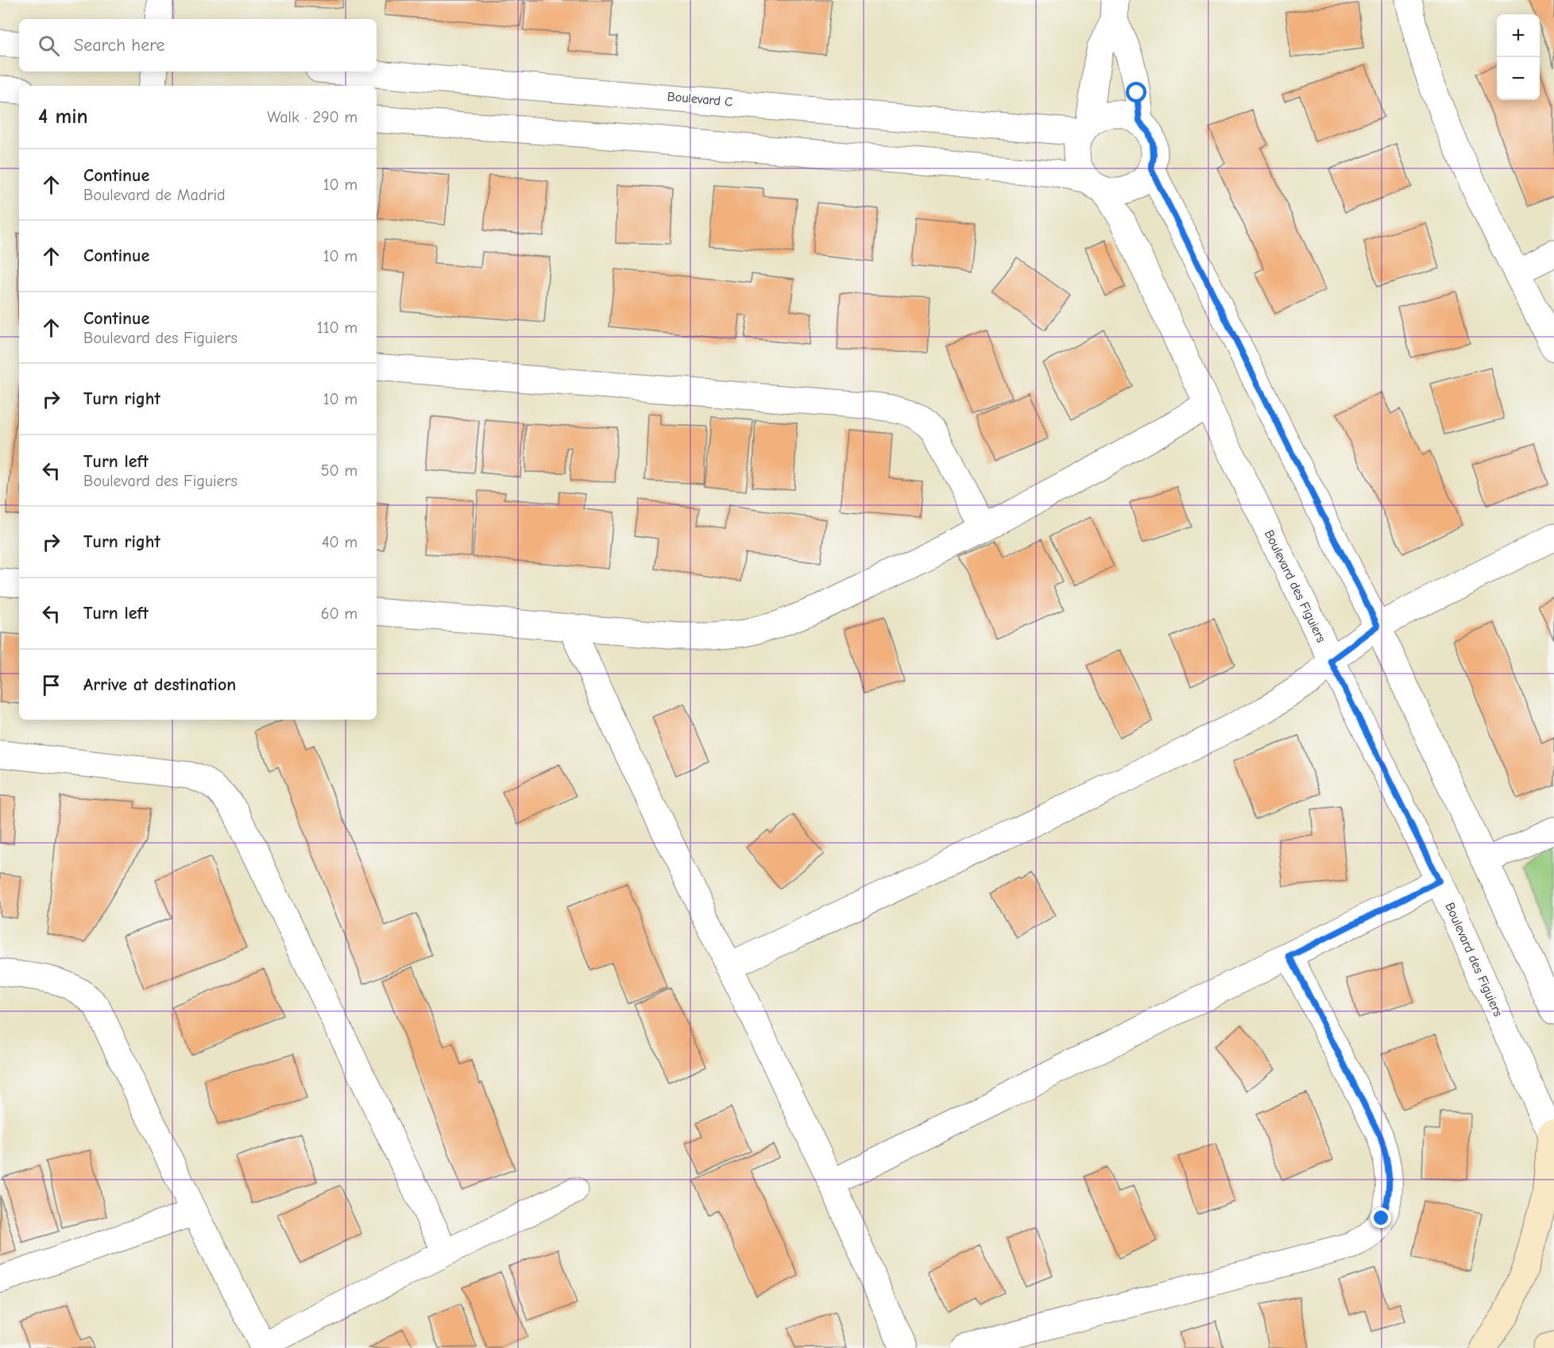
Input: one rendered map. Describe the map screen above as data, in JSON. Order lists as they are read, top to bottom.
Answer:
{
  "streets": {
    "street": ["Boulevard C", "Boulevard des Figuiers"]
  },
  "crossings": [
    ["Boulevard C", "Boulevard des Figuiers"]
  ],
  "page": {
    "map_buttons": ["+", "−"],
    "search": "Search here",
    "heading": ["4 min", "Walk · 290 m"],
    "list": [
      ["Continue", "Boulevard de Madrid", "10 m"],
      ["Continue", "10 m"],
      ["Continue", "Boulevard des Figuiers", "110 m"],
      ["Turn right", "10 m"],
      ["Turn left", "Boulevard des Figuiers", "50 m"],
      ["Turn right", "40 m"],
      ["Turn left", "60 m"],
      "Arrive at destination"
    ]
  }
}
